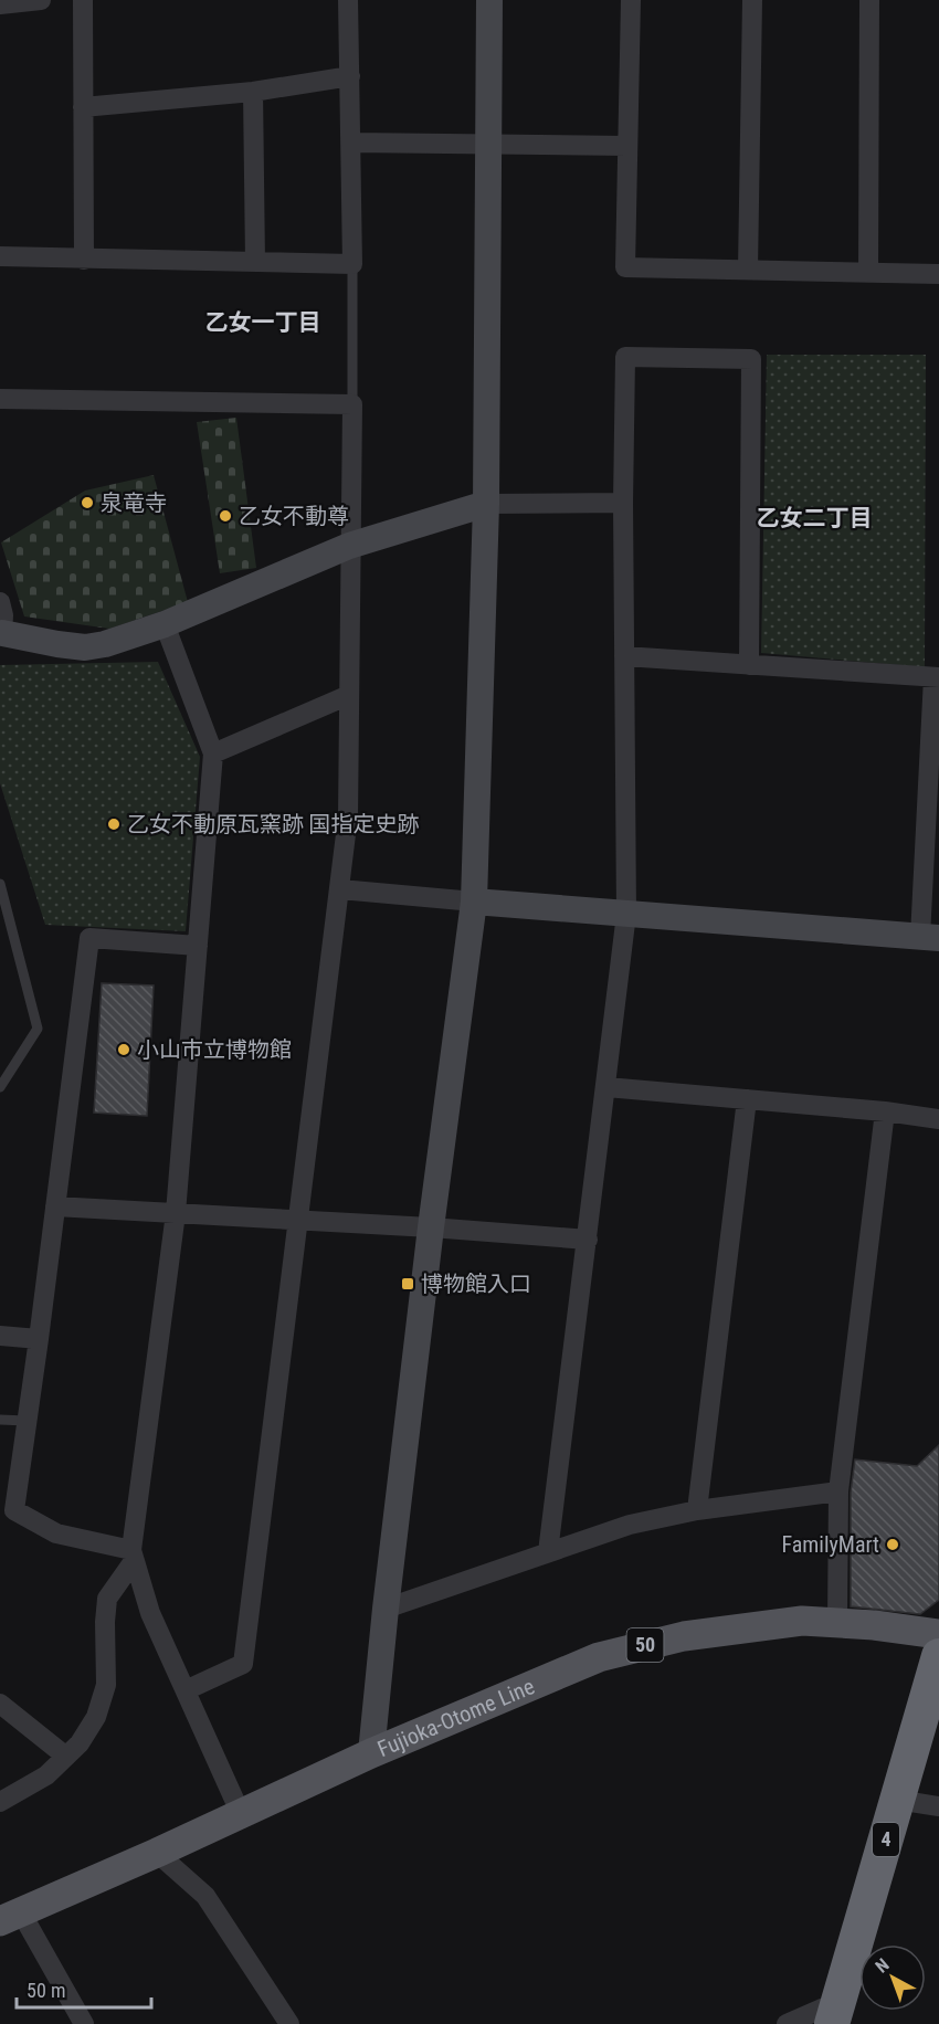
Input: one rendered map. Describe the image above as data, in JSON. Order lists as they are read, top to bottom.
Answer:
{
  "streets": {
    "highway": ["4"],
    "main road": ["50", "Fujioka-Otome Line"]
  },
  "districts": ["乙女一丁目", "乙女二丁目"],
  "places": {
    "other": [
      "泉竜寺",
      "乙女不動尊",
      "乙女不動原瓦窯跡 国指定史跡",
      "小山市立博物館",
      "FamilyMart"
    ],
    "transit": ["博物館入口"]
  },
  "scale_bar": "50 m",
  "north": "top left"
}
